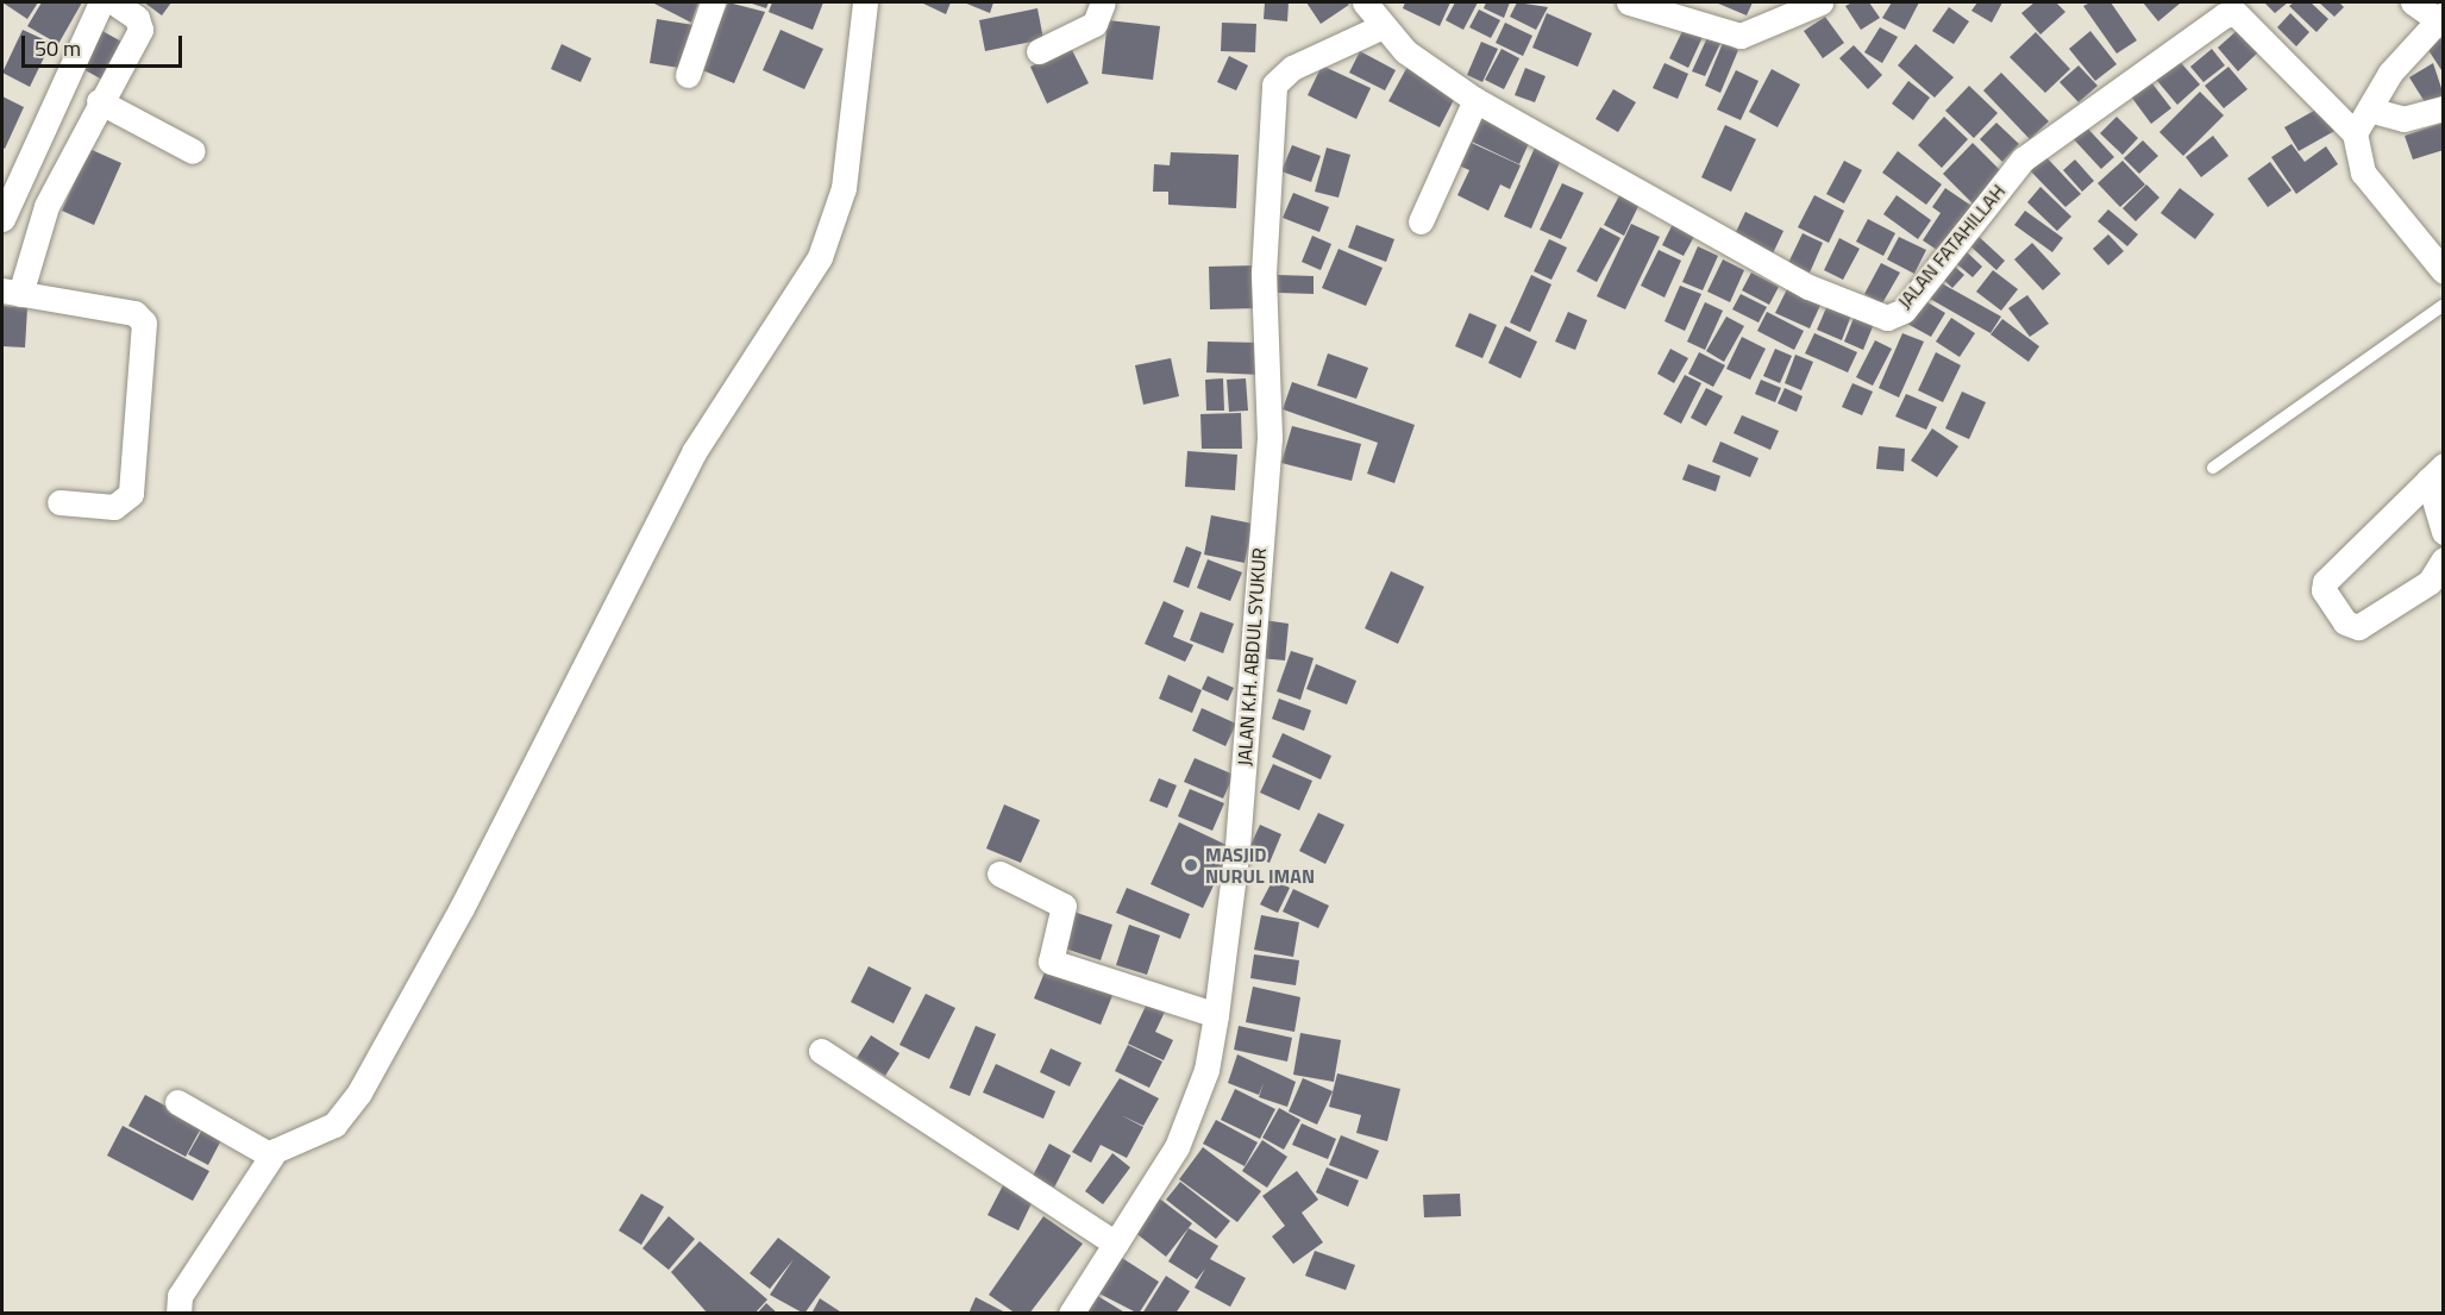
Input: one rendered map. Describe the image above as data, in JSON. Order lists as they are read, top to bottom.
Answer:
{
  "streets": {
    "street": ["JALAN FATAHILLAH", "JALAN K.H. ABDUL SYUKUR"]
  },
  "crossings": [
    ["JALAN FATAHILLAH", "JALAN K.H. ABDUL SYUKUR"]
  ],
  "places": ["MASJID NURUL IMAN"],
  "scale_bar": "50 m"
}
